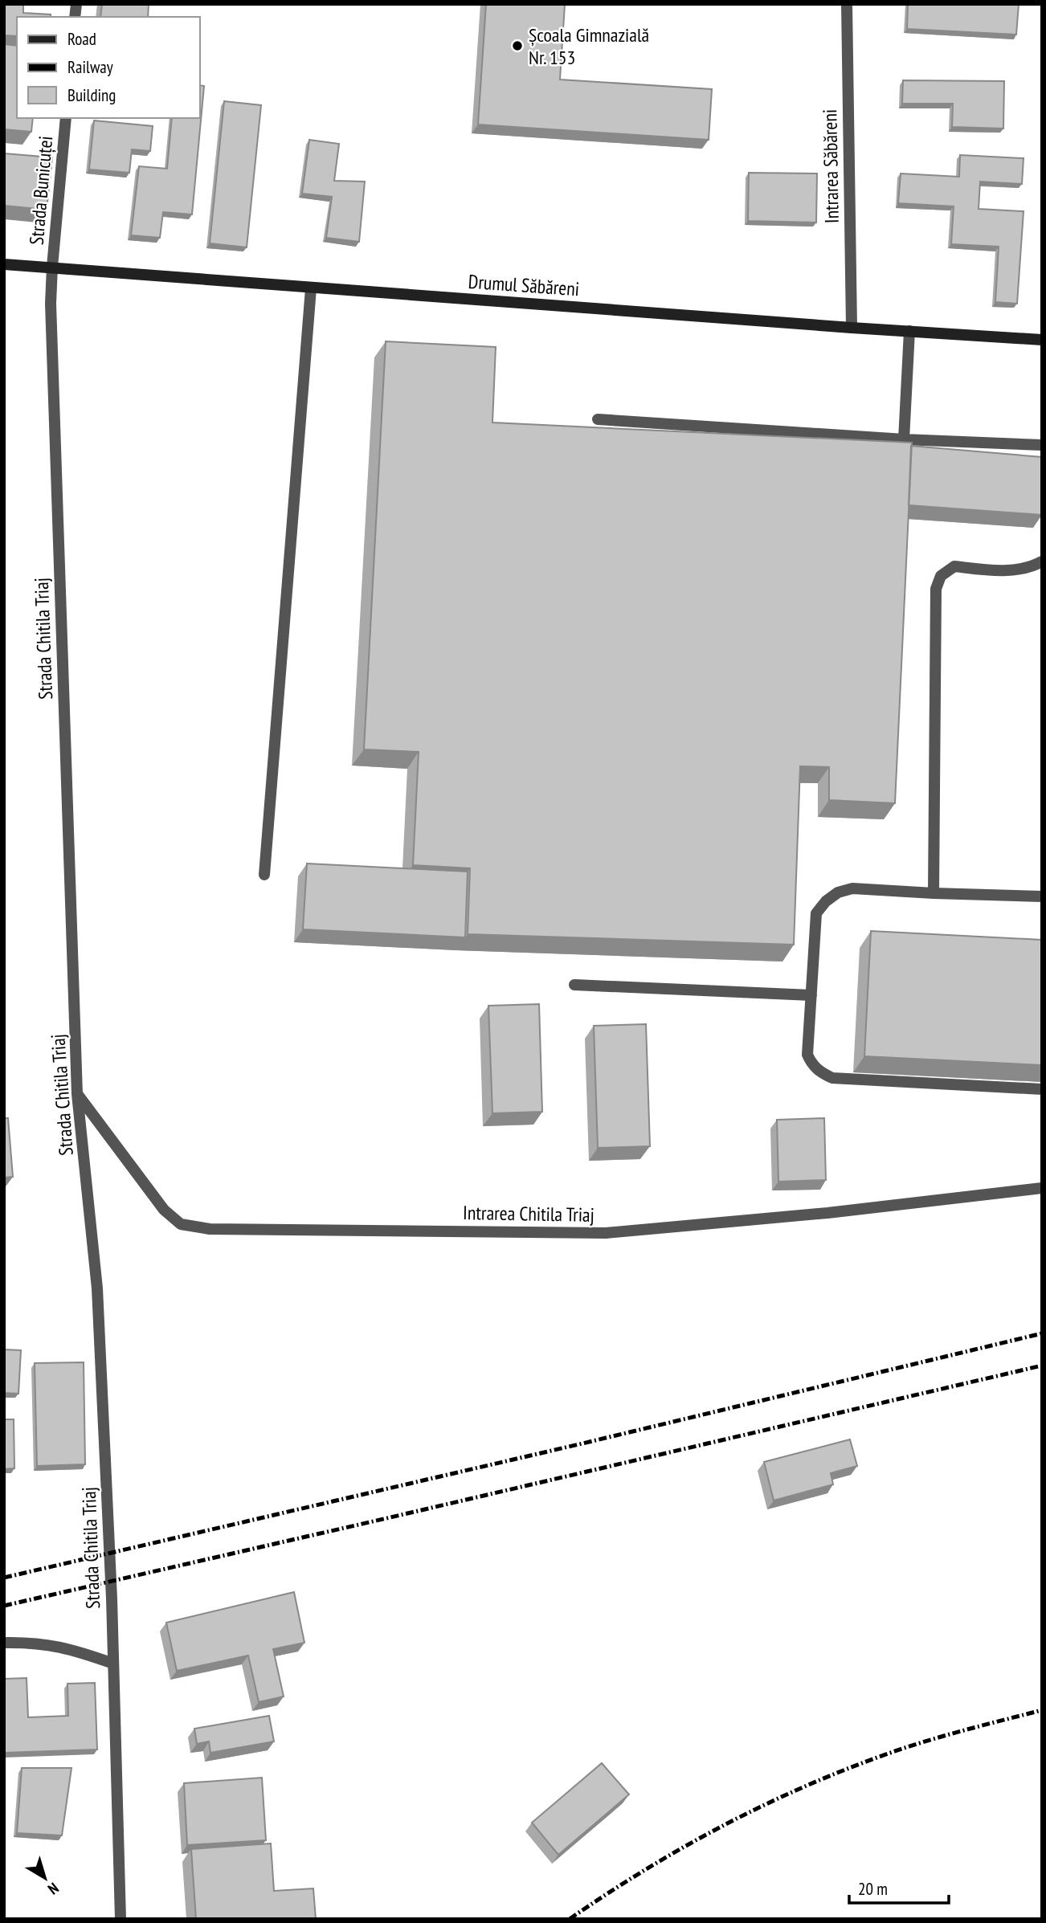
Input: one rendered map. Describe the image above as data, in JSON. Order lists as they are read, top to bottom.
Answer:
{
  "streets": {
    "main road": ["Drumul Săbăreni"],
    "street": [
      "Intrarea Săbăreni",
      "Strada Bunicuței",
      "Strada Chitila Triaj",
      "Intrarea Chitila Triaj"
    ]
  },
  "crossings": [
    ["Intrarea Săbăreni", "Drumul Săbăreni"],
    ["Strada Bunicuței", "Drumul Săbăreni"],
    ["Strada Bunicuței", "Strada Chitila Triaj"],
    ["Drumul Săbăreni", "Strada Chitila Triaj"],
    ["Strada Chitila Triaj", "Intrarea Chitila Triaj"]
  ],
  "places": ["Școala Gimnazială Nr. 153"],
  "legend": ["Road", "Railway", "Building"],
  "scale_bar": "20 m",
  "north": "bottom right"
}
